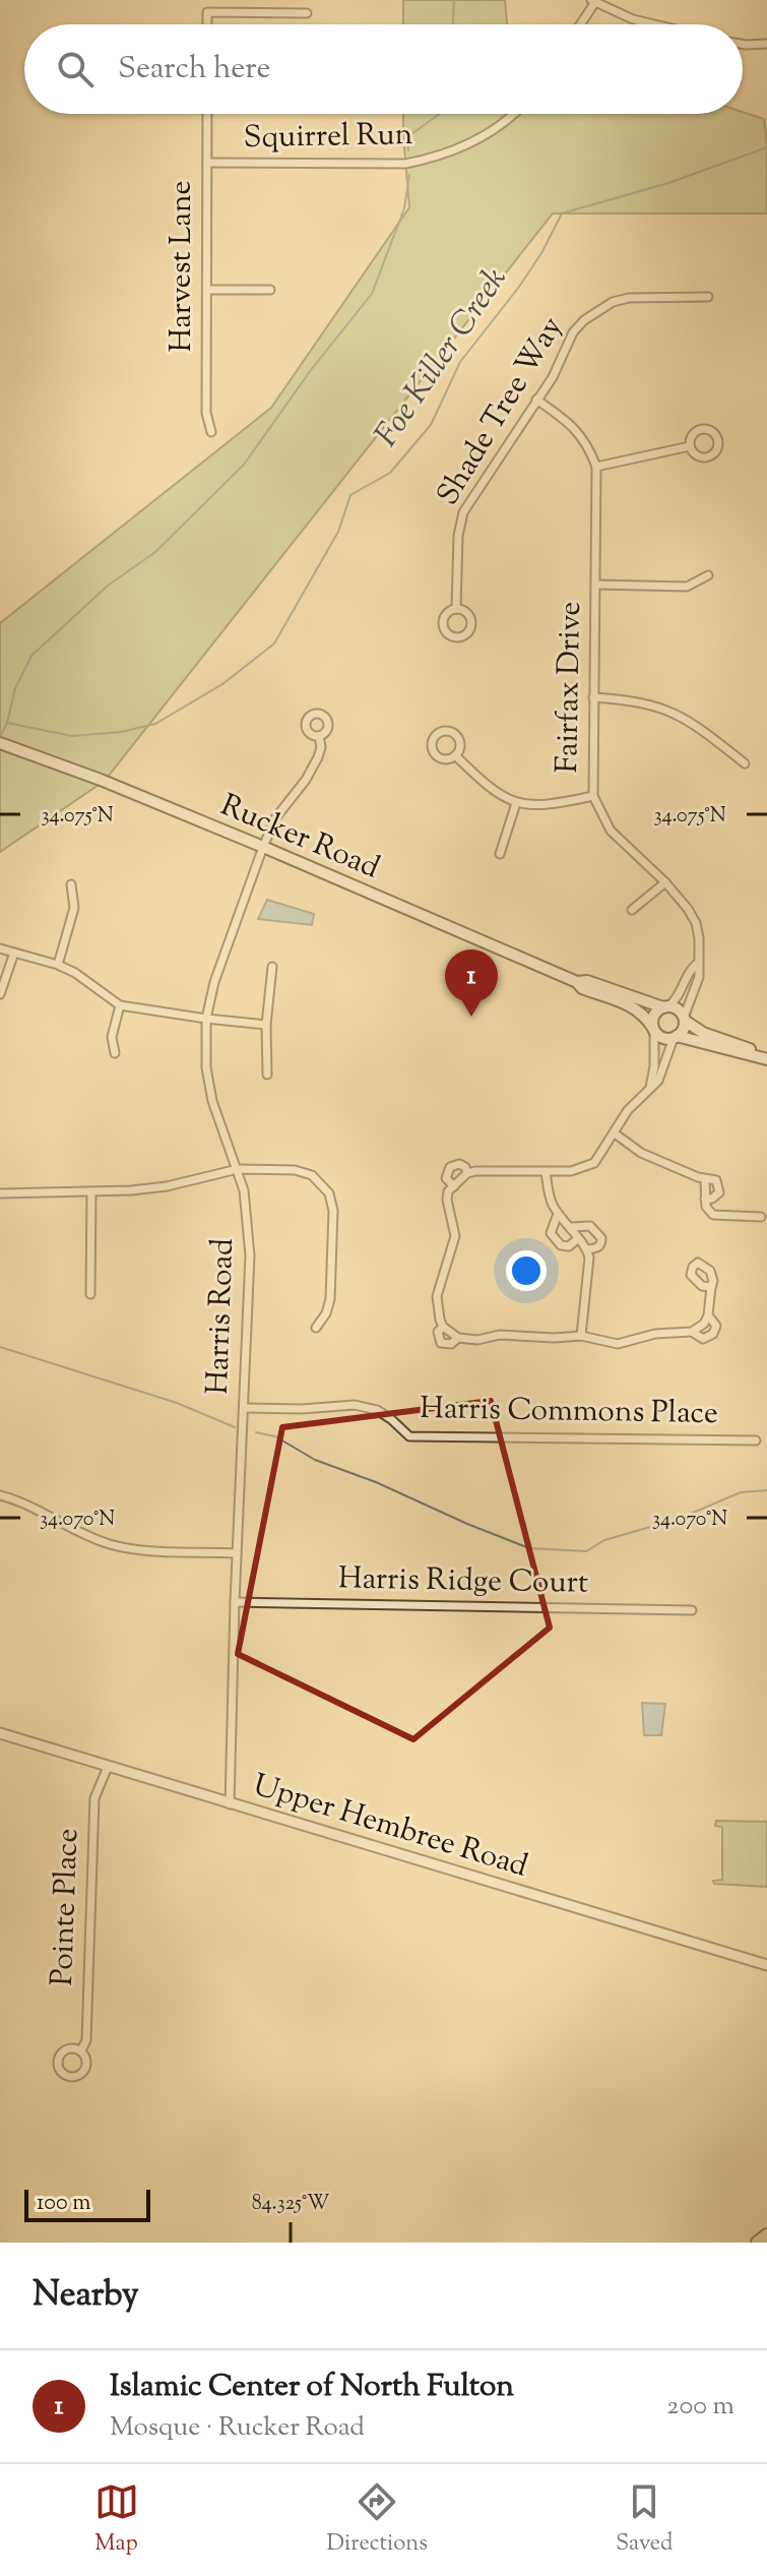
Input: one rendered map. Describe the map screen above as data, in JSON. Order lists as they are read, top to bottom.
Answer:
{
  "streets": {
    "main road": ["Rucker Road"],
    "street": [
      "Squirrel Run",
      "Harvest Lane",
      "Shade Tree Way",
      "Fairfax Drive",
      "Harris Road",
      "Harris Commons Place",
      "Harris Ridge Court",
      "Upper Hembree Road",
      "Pointe Place"
    ]
  },
  "crossings": [
    ["Squirrel Run", "Harvest Lane"],
    ["Shade Tree Way", "Fairfax Drive"],
    ["Fairfax Drive", "Rucker Road"],
    ["Rucker Road", "Harris Road"],
    ["Harris Road", "Harris Commons Place"],
    ["Harris Road", "Harris Ridge Court"],
    ["Harris Road", "Upper Hembree Road"],
    ["Upper Hembree Road", "Pointe Place"]
  ],
  "water": ["Foe Killer Creek"],
  "scale_bar": "100 m",
  "page": {
    "search": "Search here",
    "pins": "1",
    "scale": "100 m",
    "heading": "Nearby",
    "list": [
      {
        "mark": "1",
        "name": "Islamic Center of North Fulton",
        "note": "Mosque · Rucker Road",
        "value": "200 m"
      }
    ],
    "nav": ["Map", "Directions", "Saved"]
  },
  "coordinates": ["34.075°N", "34.070°N", "84.325°W"]
}
